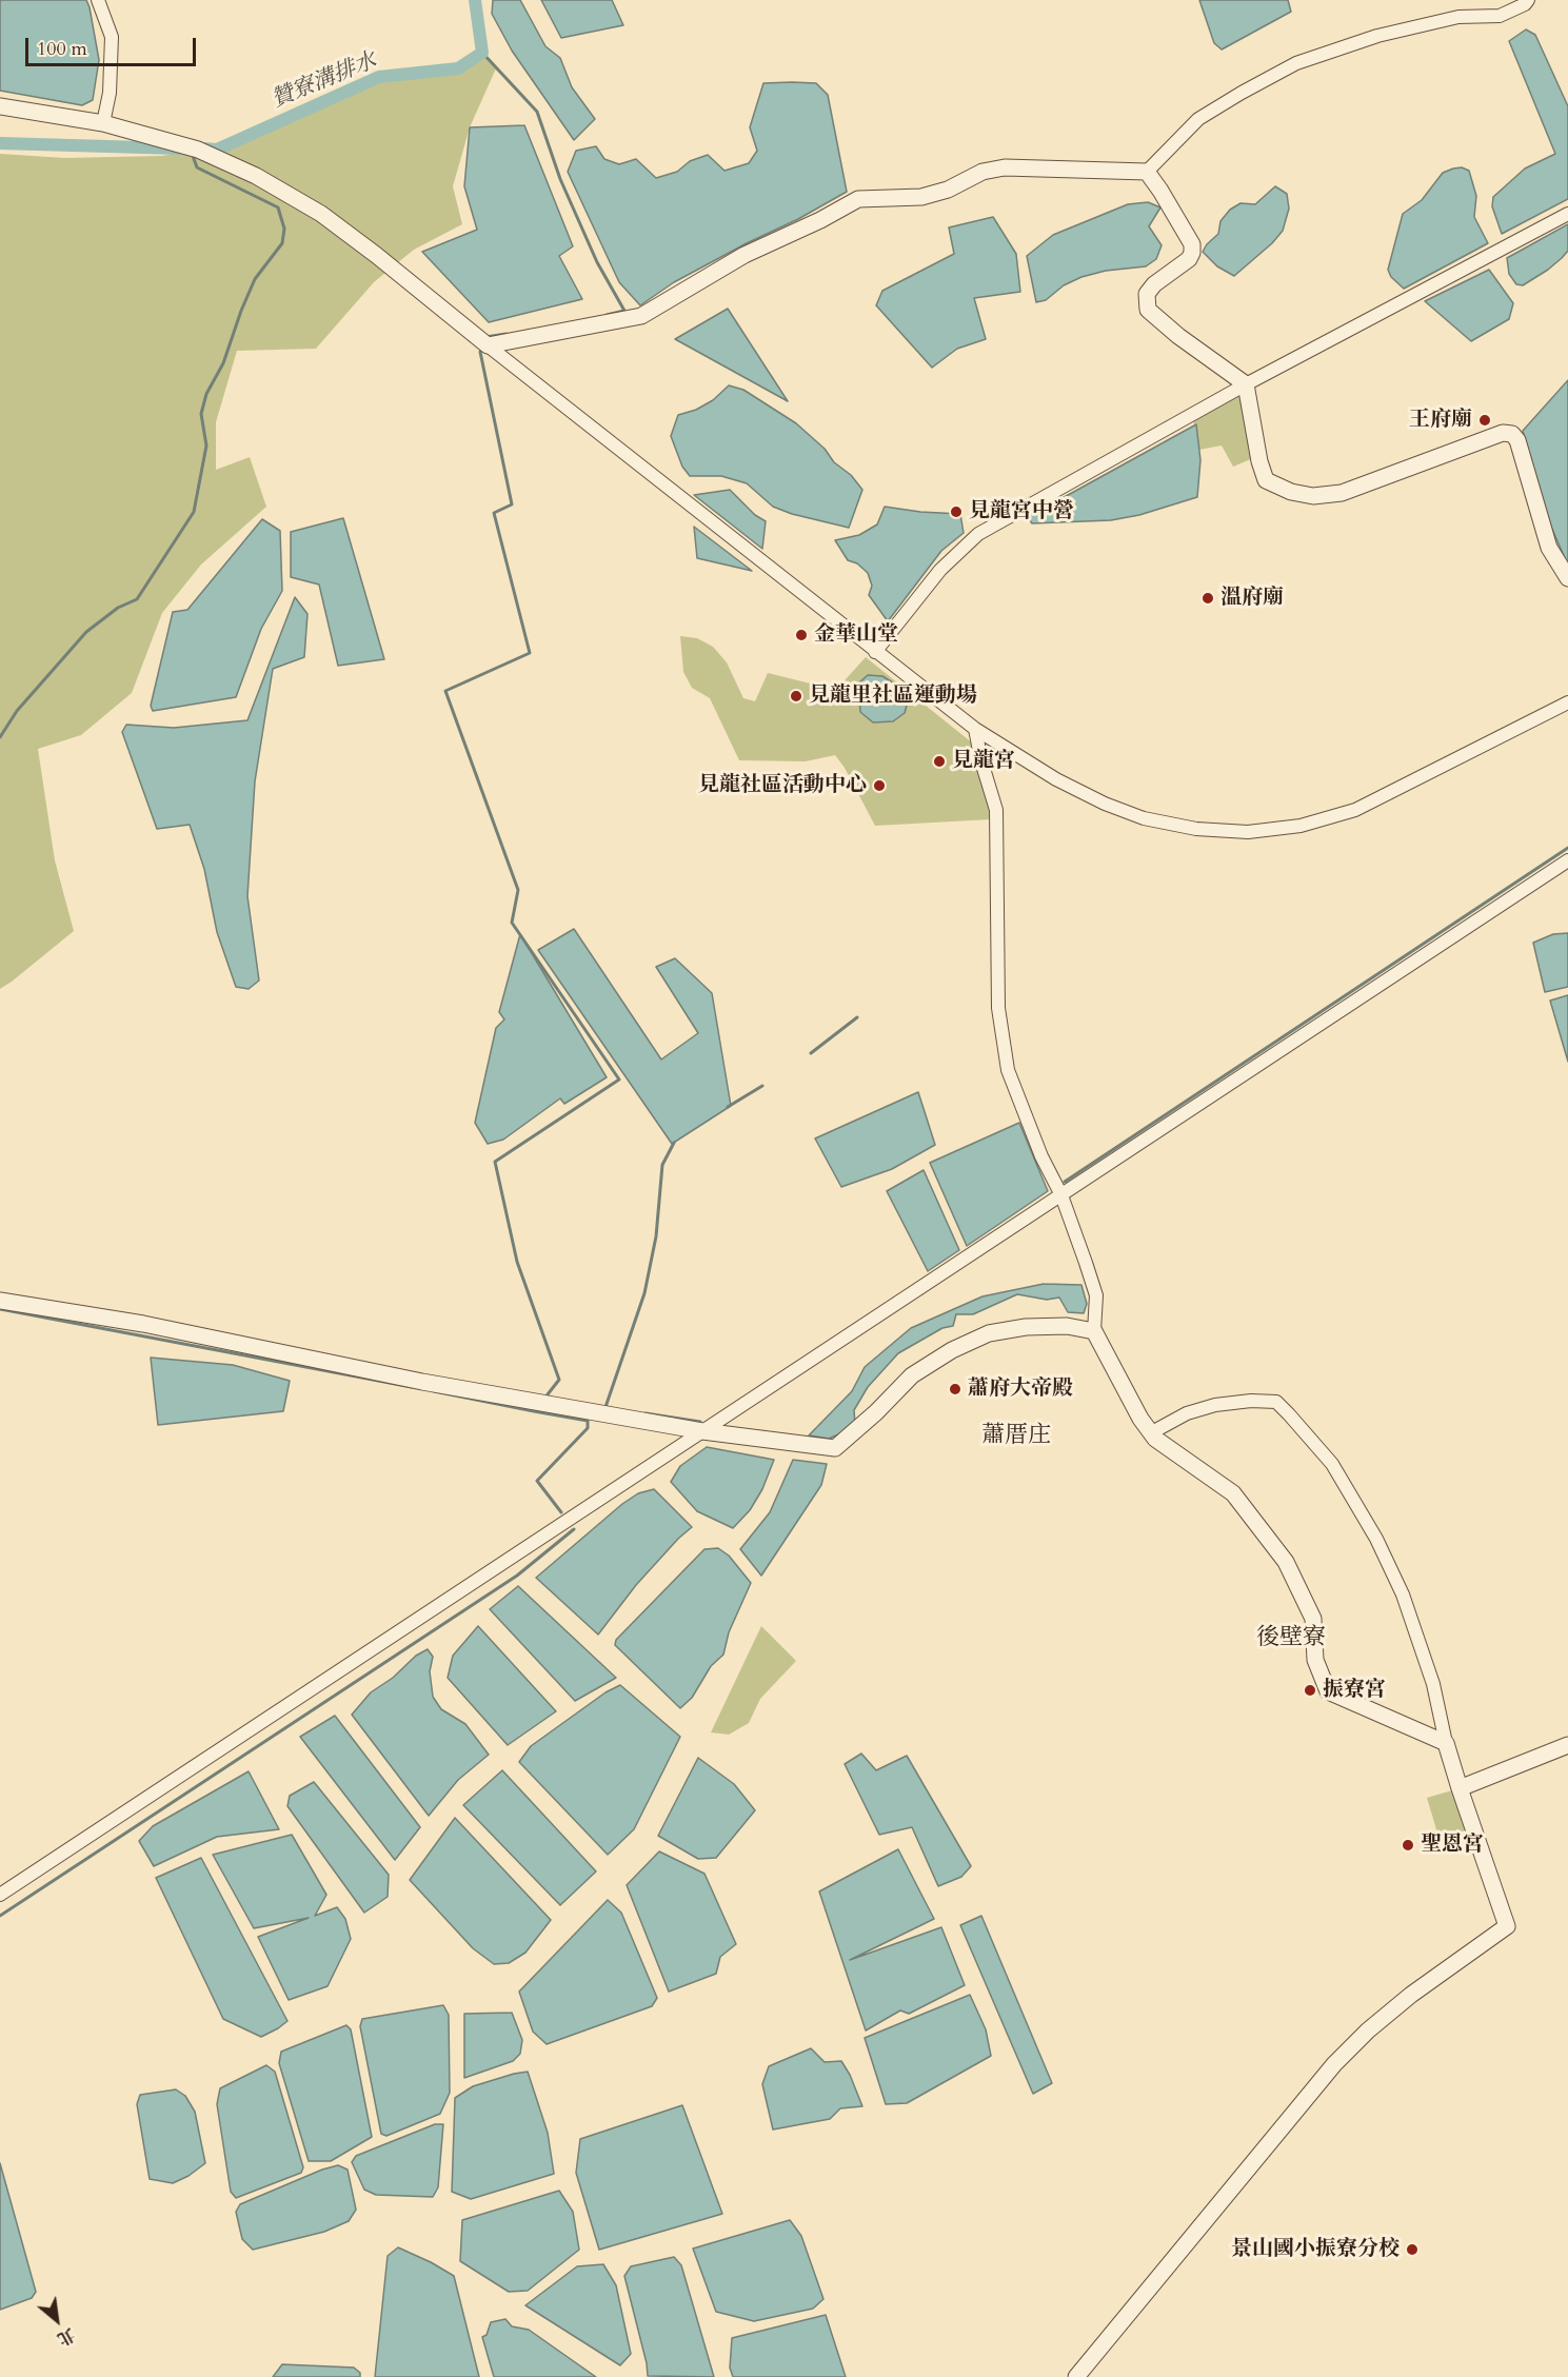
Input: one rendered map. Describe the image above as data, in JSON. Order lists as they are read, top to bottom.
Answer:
{
  "districts": ["蕭厝庄", "後壁寮"],
  "water": ["贊寮溝排水"],
  "places": [
    "王府廟",
    "見龍宮中營",
    "溫府廟",
    "金華山堂",
    "見龍里社區運動場",
    "見龍宮",
    "見龍社區活動中心",
    "蕭府大帝殿",
    "振寮宮",
    "聖恩宮",
    "景山國小振寮分校"
  ],
  "scale_bar": "100 m",
  "north": "bottom right"
}
